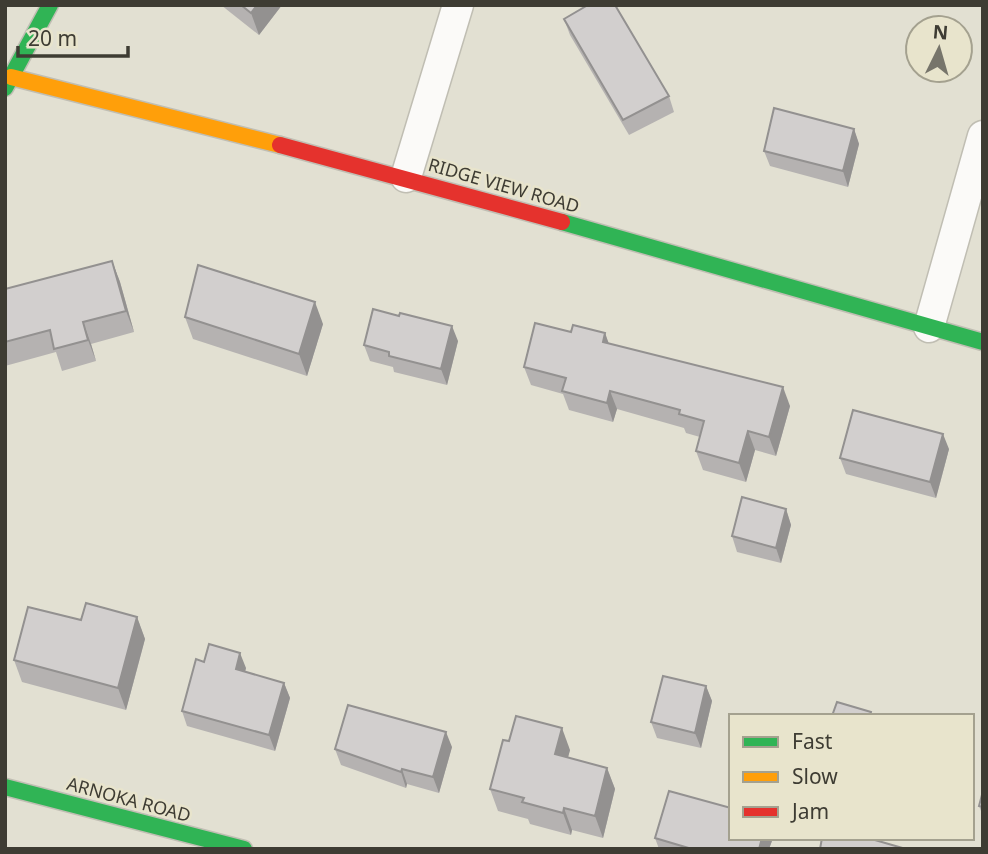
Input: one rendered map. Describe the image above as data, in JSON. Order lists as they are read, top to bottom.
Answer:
{
  "streets": {
    "street": ["RIDGE VIEW ROAD", "ARNOKA ROAD"]
  },
  "legend": ["Fast", "Slow", "Jam"],
  "scale_bar": "20 m",
  "north": "top"
}
